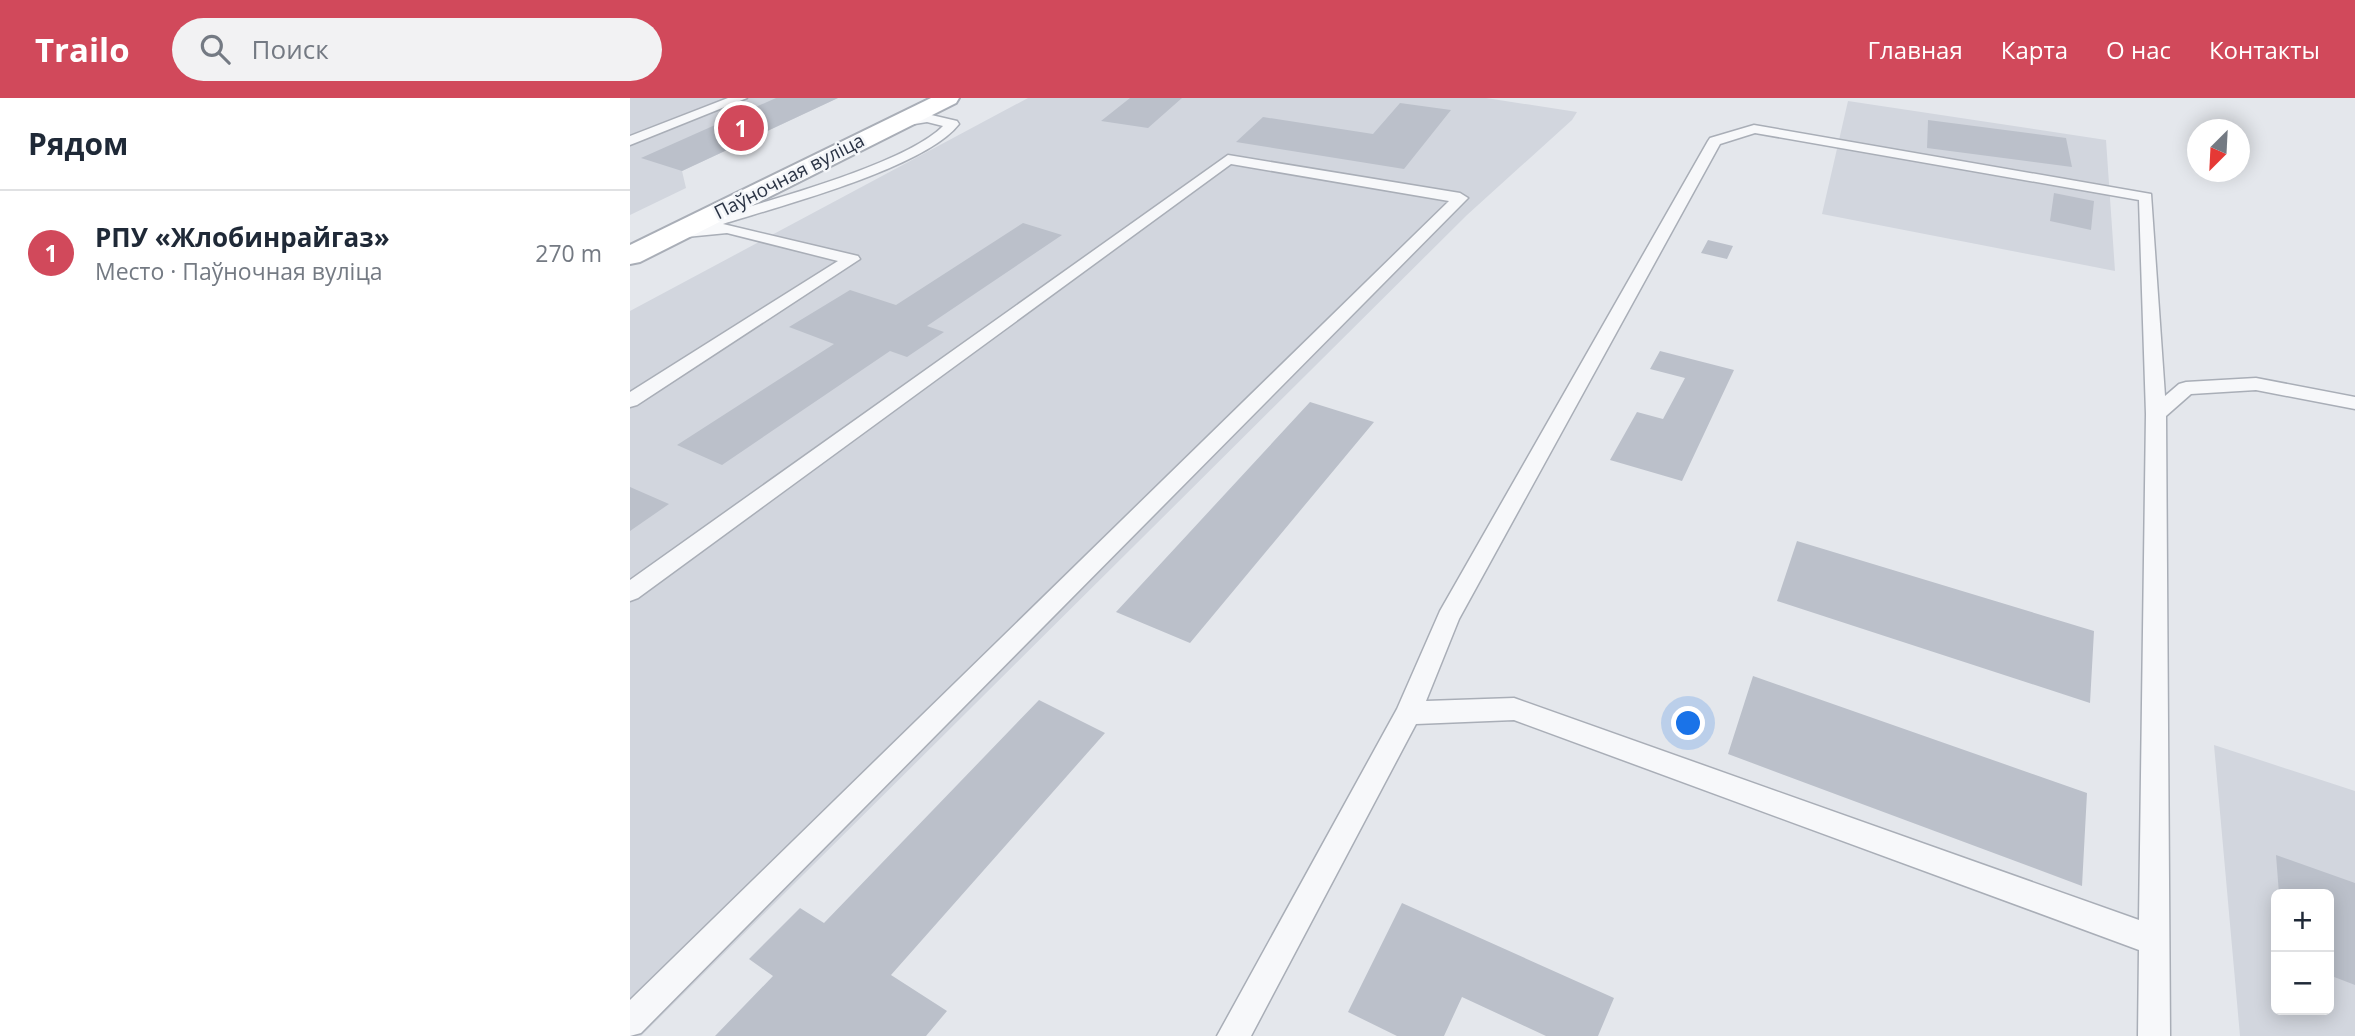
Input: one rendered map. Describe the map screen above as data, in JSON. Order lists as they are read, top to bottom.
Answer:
{
  "streets": {
    "street": ["Паўночная вуліца"]
  },
  "north": "bottom left",
  "page": {
    "header": "Trailo",
    "search": "Поиск",
    "nav": [
      "Главная",
      "Карта",
      "О нас",
      "Контакты"
    ],
    "heading": "Рядом",
    "pins": "1",
    "list": [
      {
        "mark": "1",
        "name": "РПУ «Жлобинрайгаз»",
        "note": "Место · Паўночная вуліца",
        "value": "270 m"
      }
    ],
    "map_buttons": ["+", "−"]
  }
}
